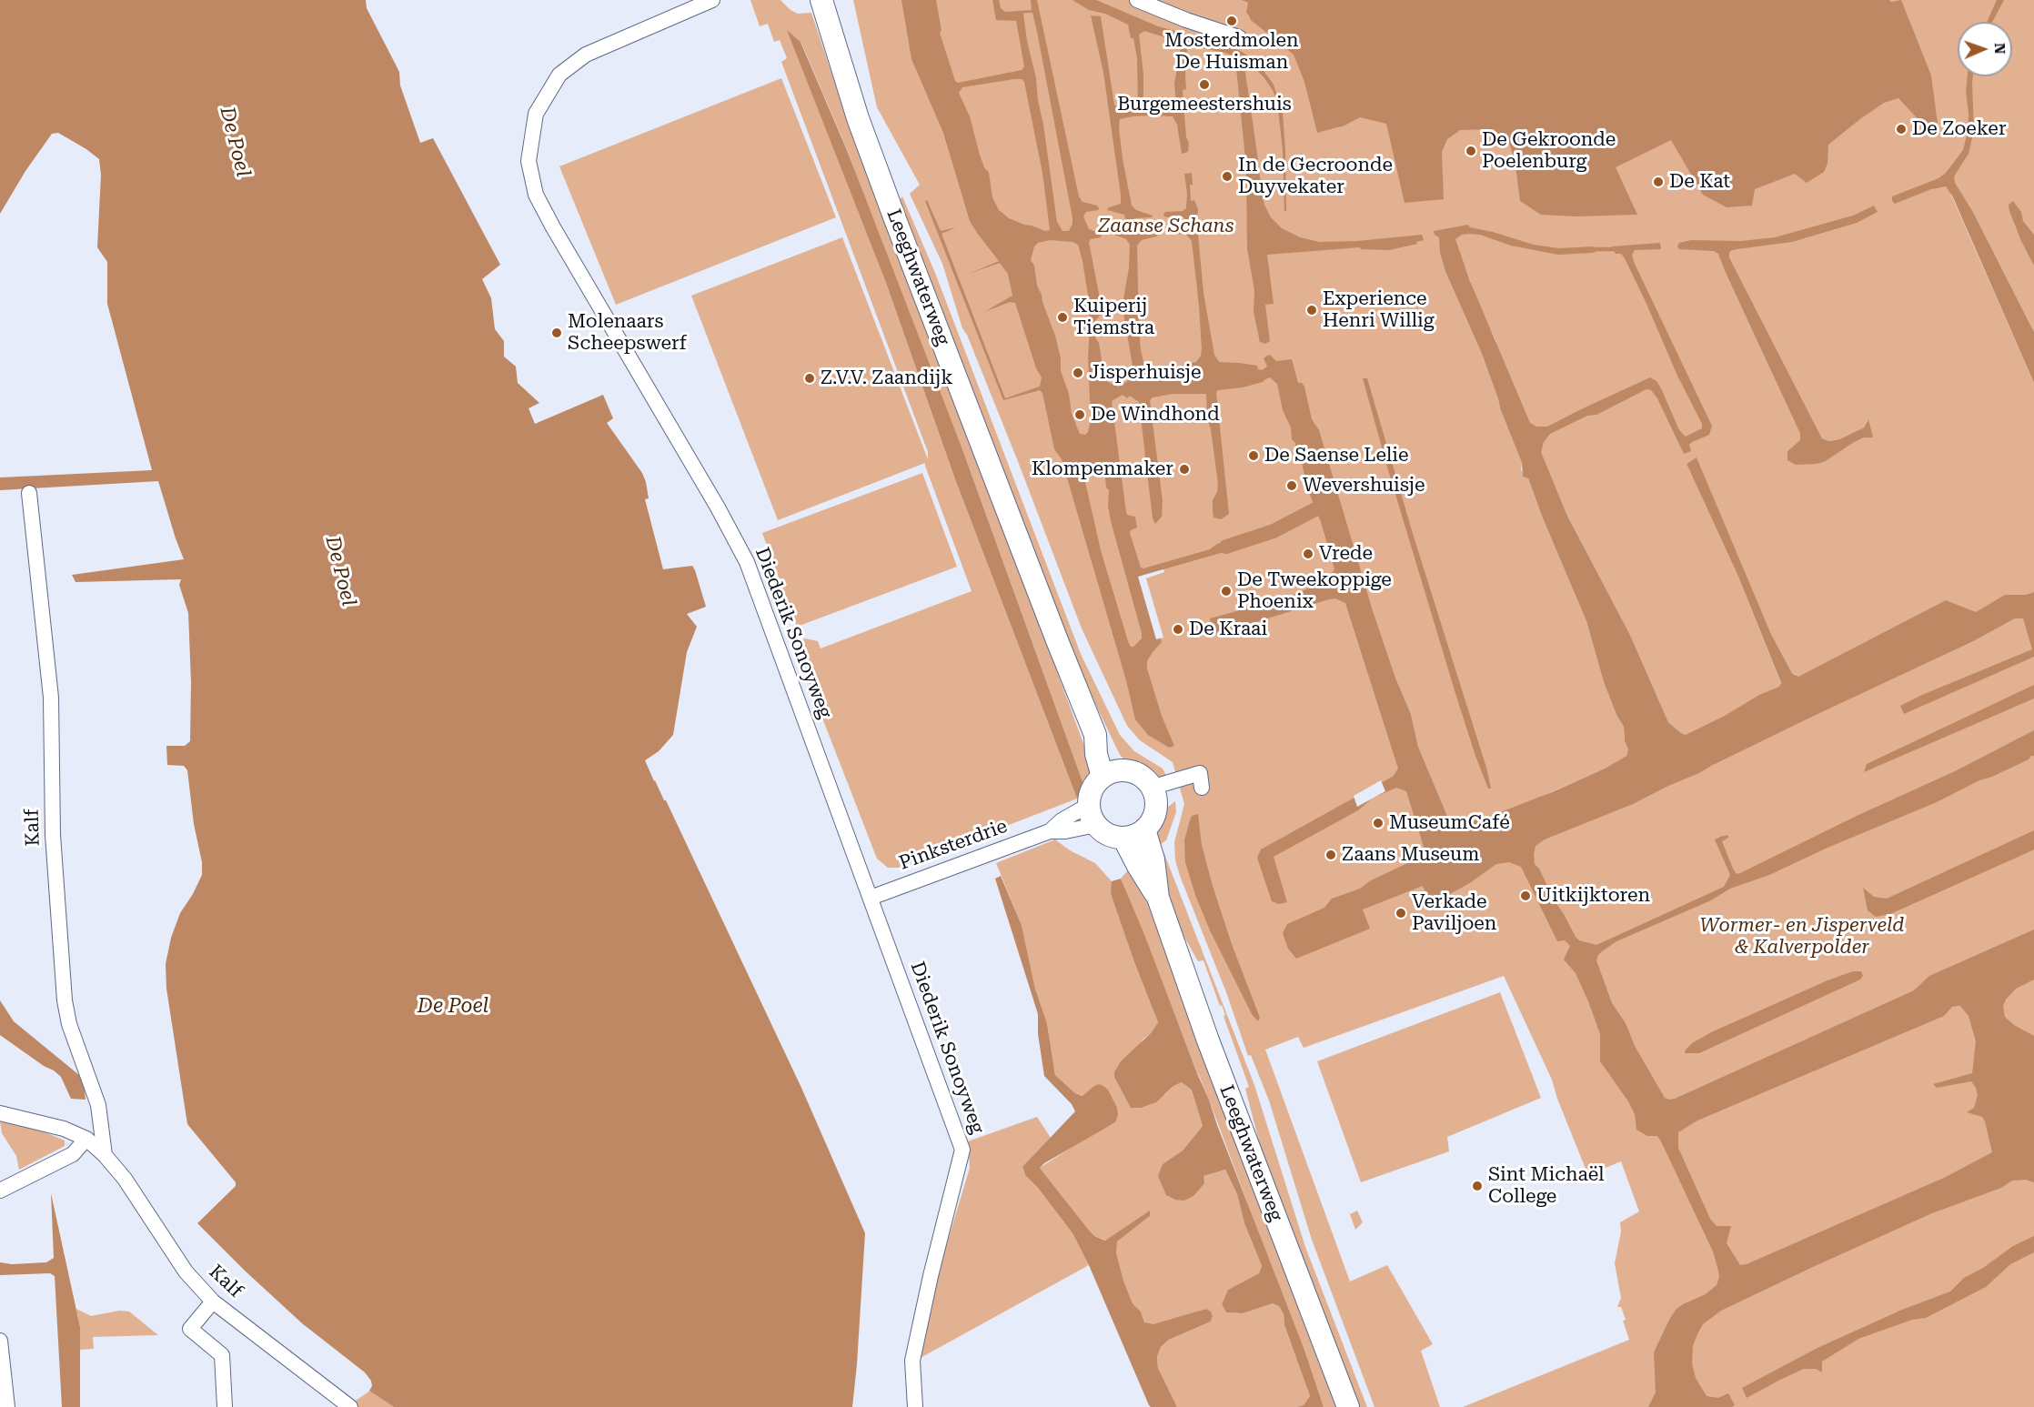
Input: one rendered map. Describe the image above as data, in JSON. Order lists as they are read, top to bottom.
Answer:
{
  "streets": {
    "main road": ["Leeghwaterweg"],
    "street": ["Diederik Sonoyweg", "Kalf", "Pinksterdrie"]
  },
  "crossings": [
    ["Leeghwaterweg", "Pinksterdrie"],
    ["Diederik Sonoyweg", "Pinksterdrie"]
  ],
  "water": ["De Poel"],
  "parks": ["Zaanse Schans", "Wormer- en Jisperveld & Kalverpolder"],
  "places": [
    "Mosterdmolen De Huisman",
    "Burgemeestershuis",
    "De Zoeker",
    "De Gekroonde Poelenburg",
    "In de Gecroonde Duyvekater",
    "De Kat",
    "Experience Henri Willig",
    "Kuiperij Tiemstra",
    "Molenaars Scheepswerf",
    "Jisperhuisje",
    "Z.V.V. Zaandijk",
    "De Windhond",
    "De Saense Lelie",
    "Klompenmaker",
    "Wevershuisje",
    "Vrede",
    "De Tweekoppige Phoenix",
    "De Kraai",
    "MuseumCafé",
    "Zaans Museum",
    "Uitkijktoren",
    "Verkade Paviljoen",
    "Sint Michaël College"
  ],
  "north": "right"
}
